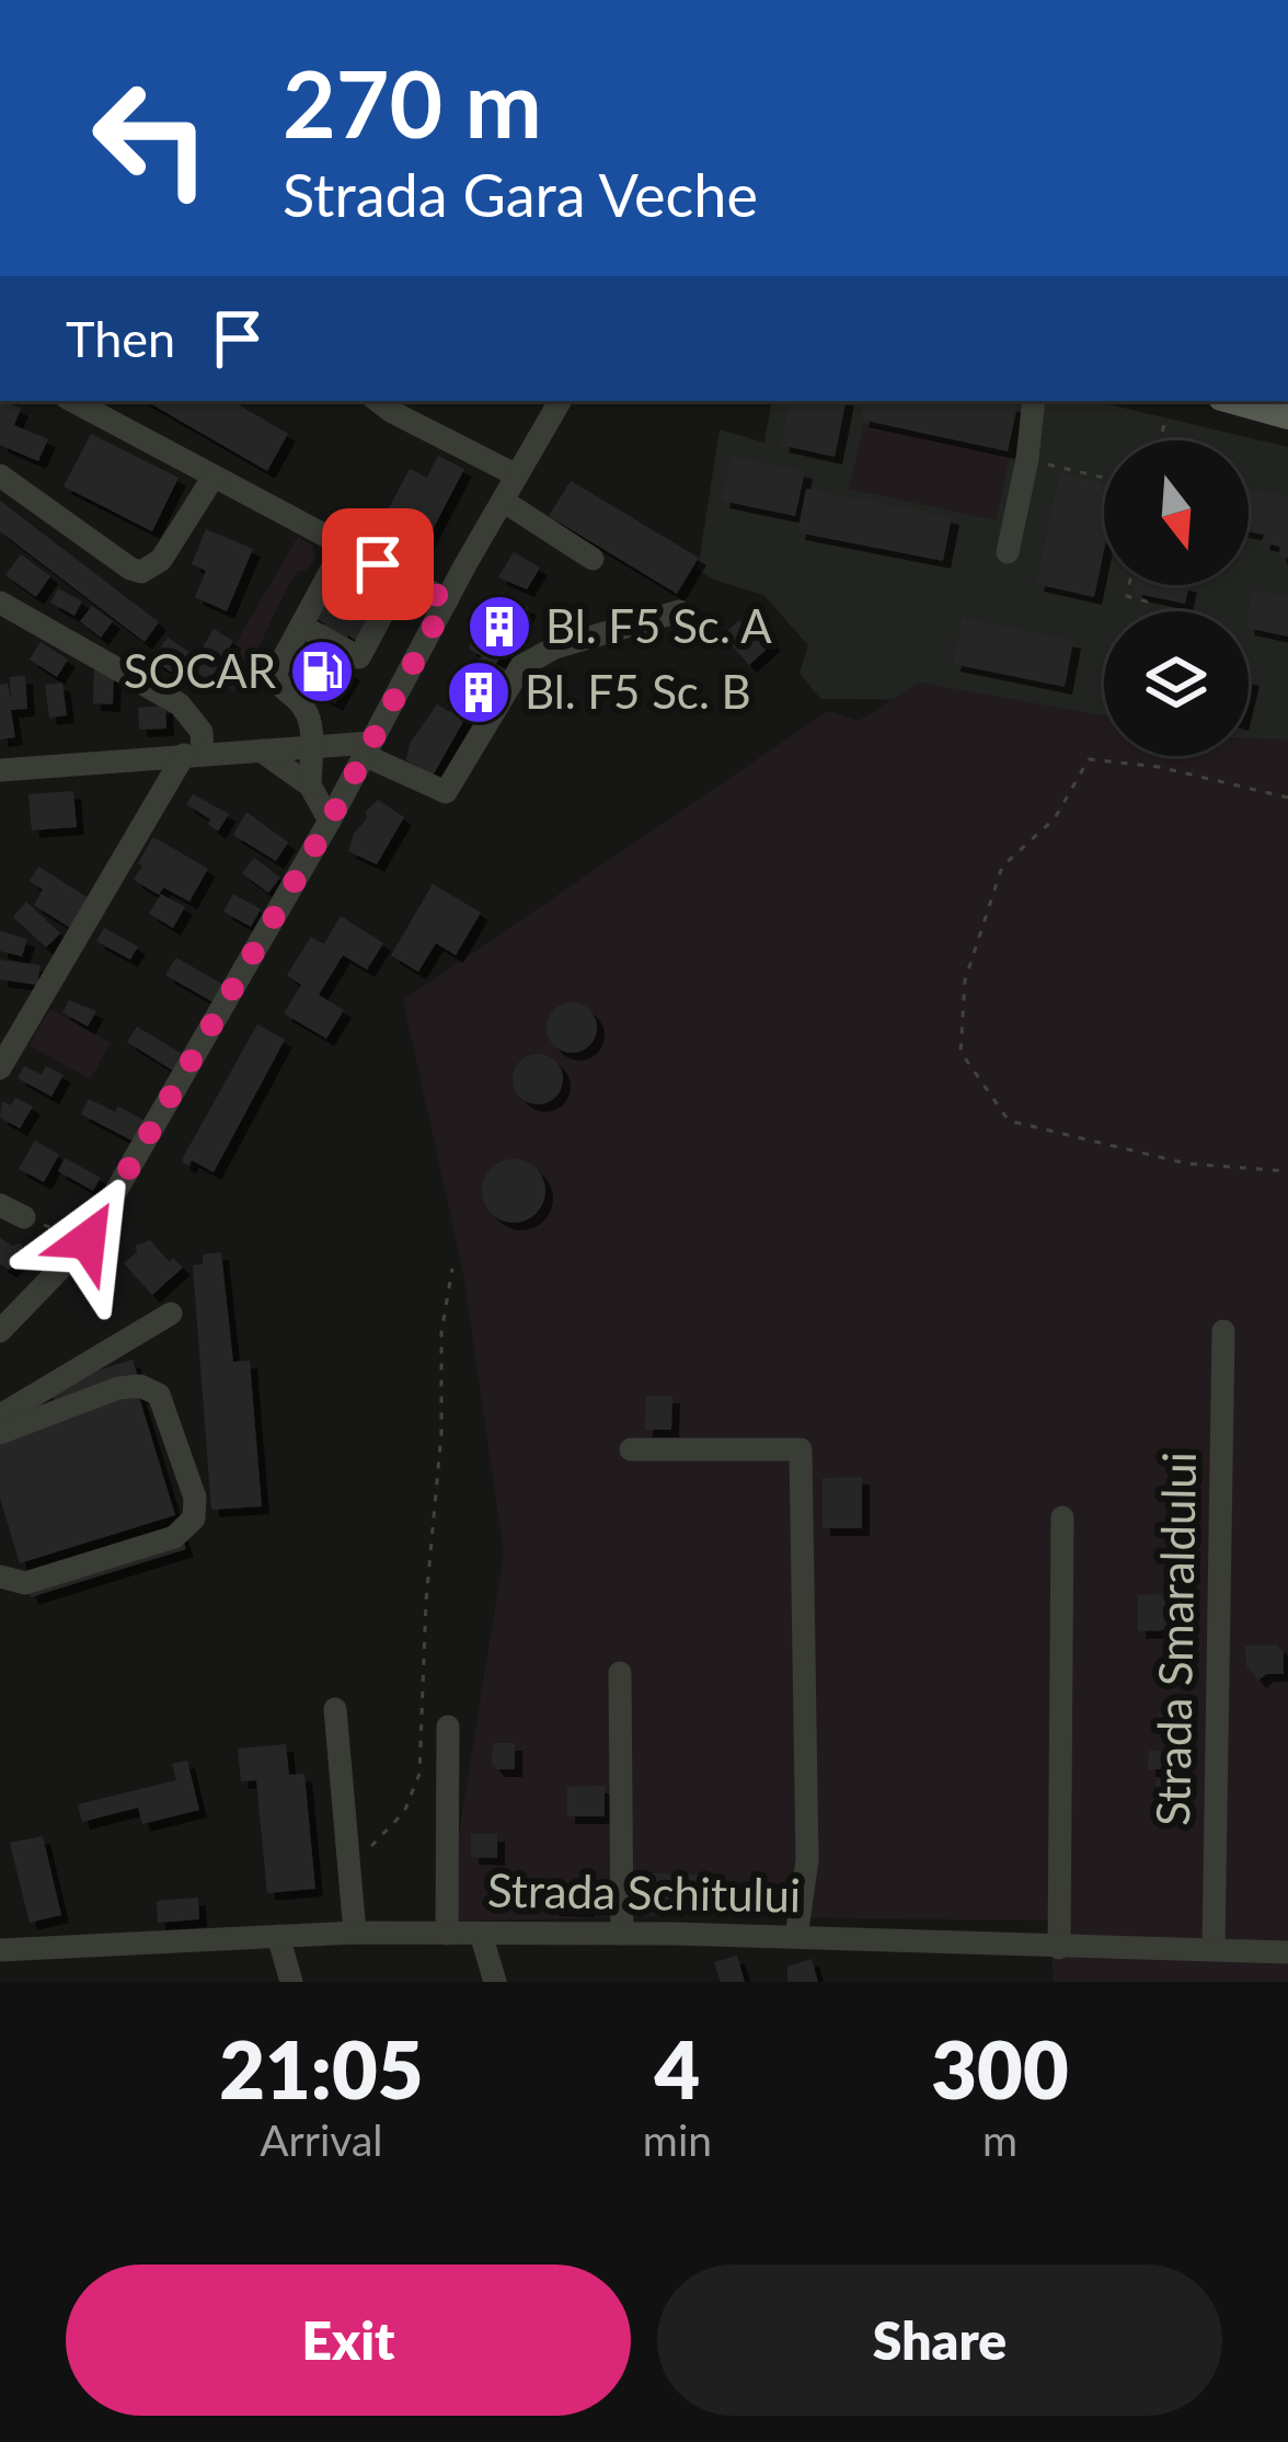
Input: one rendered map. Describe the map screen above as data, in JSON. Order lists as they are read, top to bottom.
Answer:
{
  "streets": {
    "street": ["Strada Smaraldului", "Strada Schitului"]
  },
  "crossings": [
    ["Strada Smaraldului", "Strada Schitului"]
  ],
  "places": {
    "building": ["Bl. F5 Sc. A", "Bl. F5 Sc. B"],
    "fuel station": ["SOCAR"]
  },
  "north": "bottom",
  "page": {
    "turn": ["270 m", "Strada Gara Veche"],
    "then": "Then",
    "eta": [
      "21:05",
      "Arrival",
      "4",
      "min",
      "300",
      "m"
    ],
    "buttons": ["Exit", "Share"]
  }
}
